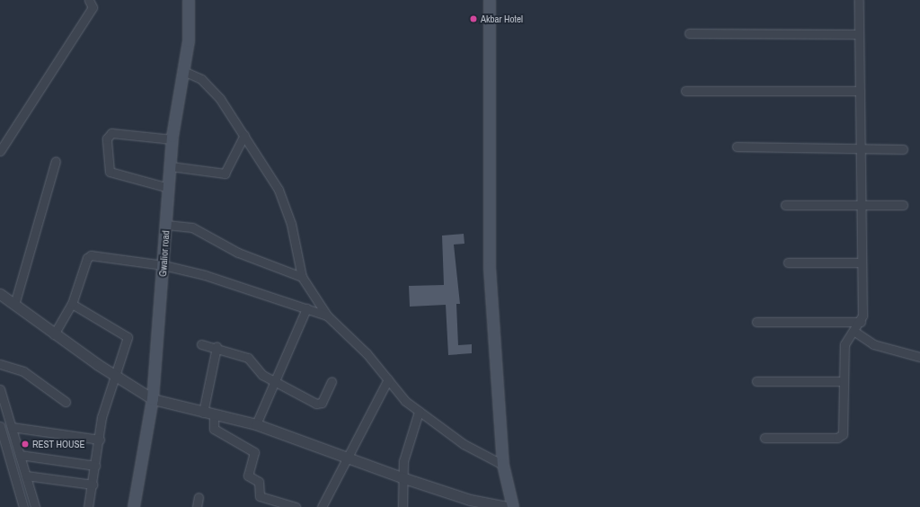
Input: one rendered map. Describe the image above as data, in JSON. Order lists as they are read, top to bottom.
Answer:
{
  "streets": {
    "main road": ["Gwalior road"]
  },
  "places": ["Akbar Hotel", "REST HOUSE"]
}
